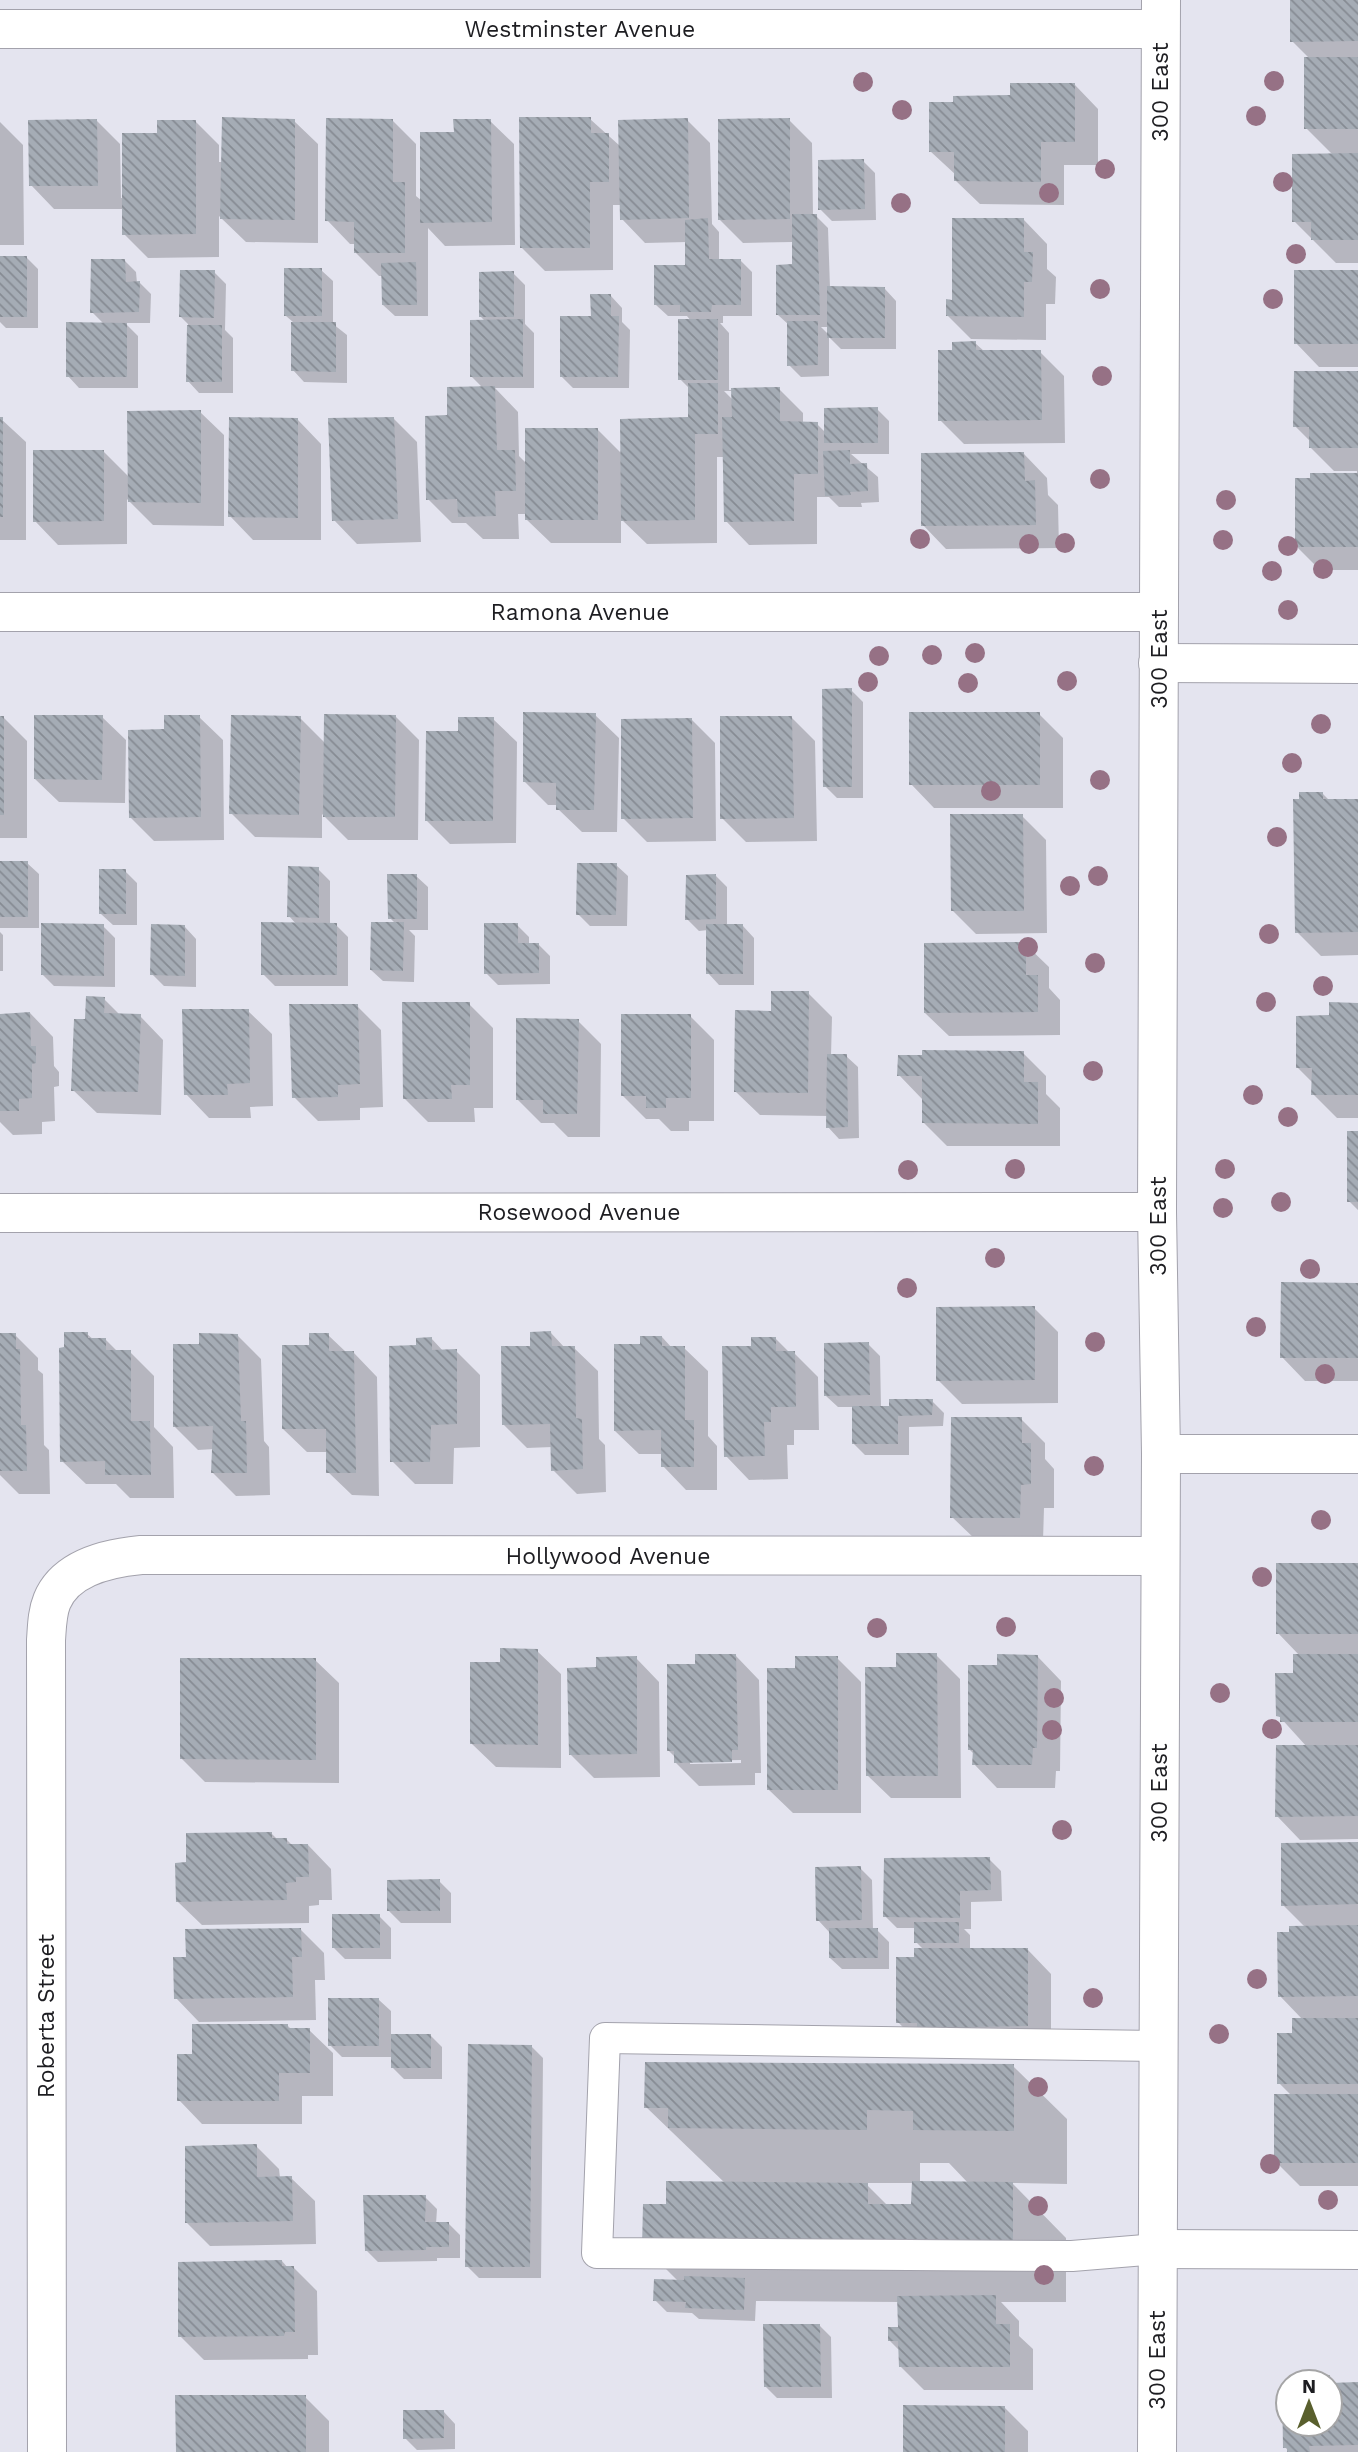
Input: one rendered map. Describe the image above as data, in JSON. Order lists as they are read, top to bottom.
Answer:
{
  "streets": {
    "street": [
      "Westminster Avenue",
      "300 East",
      "Ramona Avenue",
      "Rosewood Avenue",
      "Hollywood Avenue",
      "Roberta Street"
    ]
  },
  "crossings": [
    ["Westminster Avenue", "300 East"],
    ["300 East", "Ramona Avenue"],
    ["300 East", "Rosewood Avenue"],
    ["300 East", "Hollywood Avenue"],
    ["Hollywood Avenue", "Roberta Street"]
  ],
  "north": "top"
}
